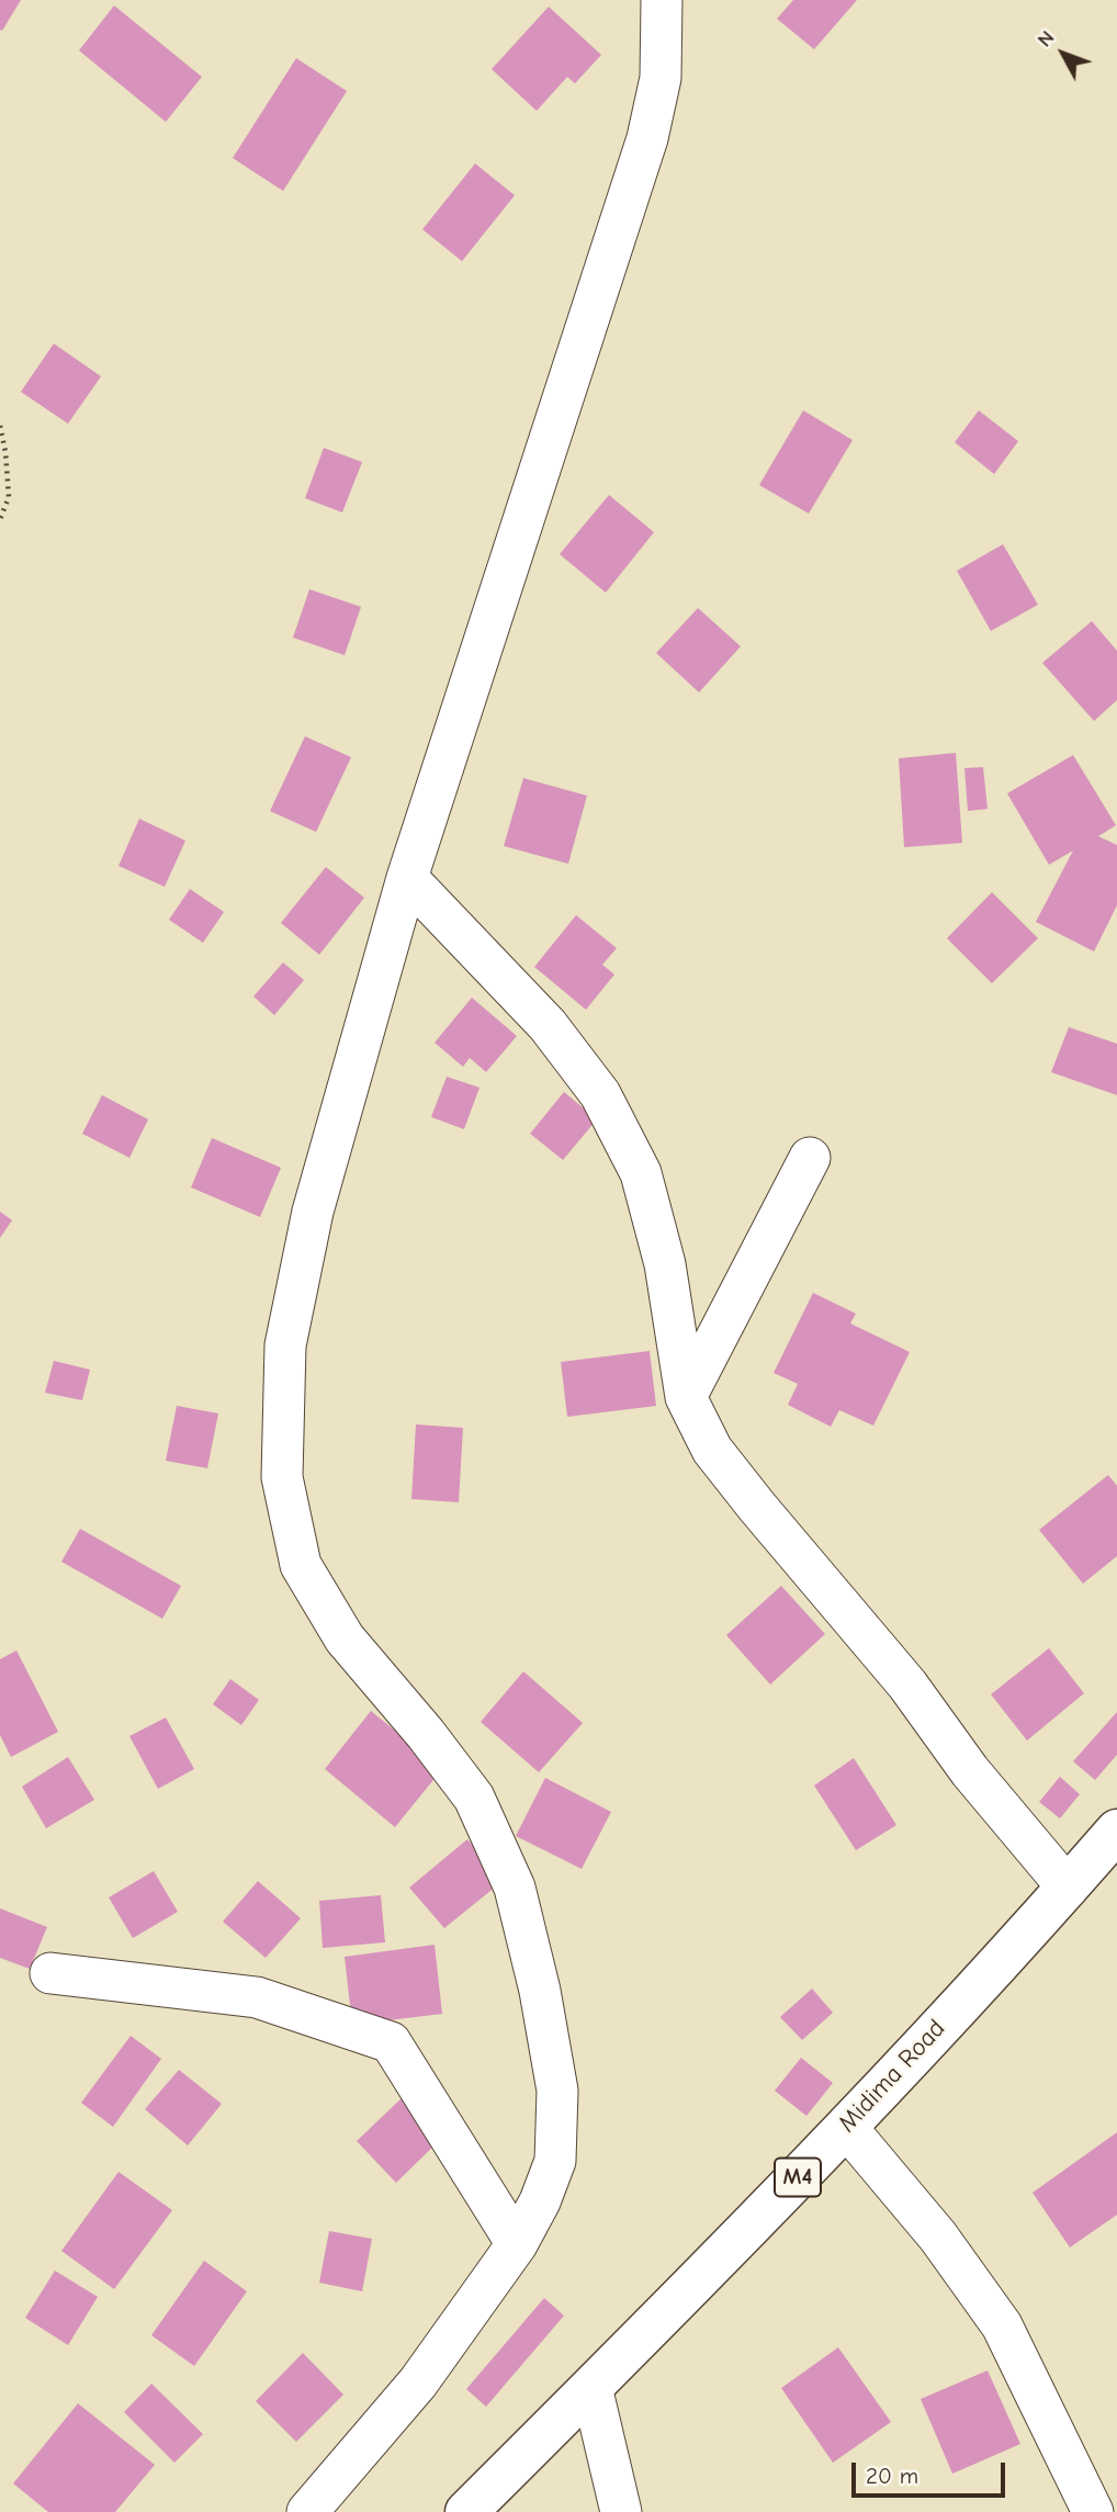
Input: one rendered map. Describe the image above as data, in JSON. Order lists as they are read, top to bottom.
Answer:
{
  "streets": {
    "main road": ["Midima Road", "M4"]
  },
  "scale_bar": "20 m",
  "north": "top left"
}
